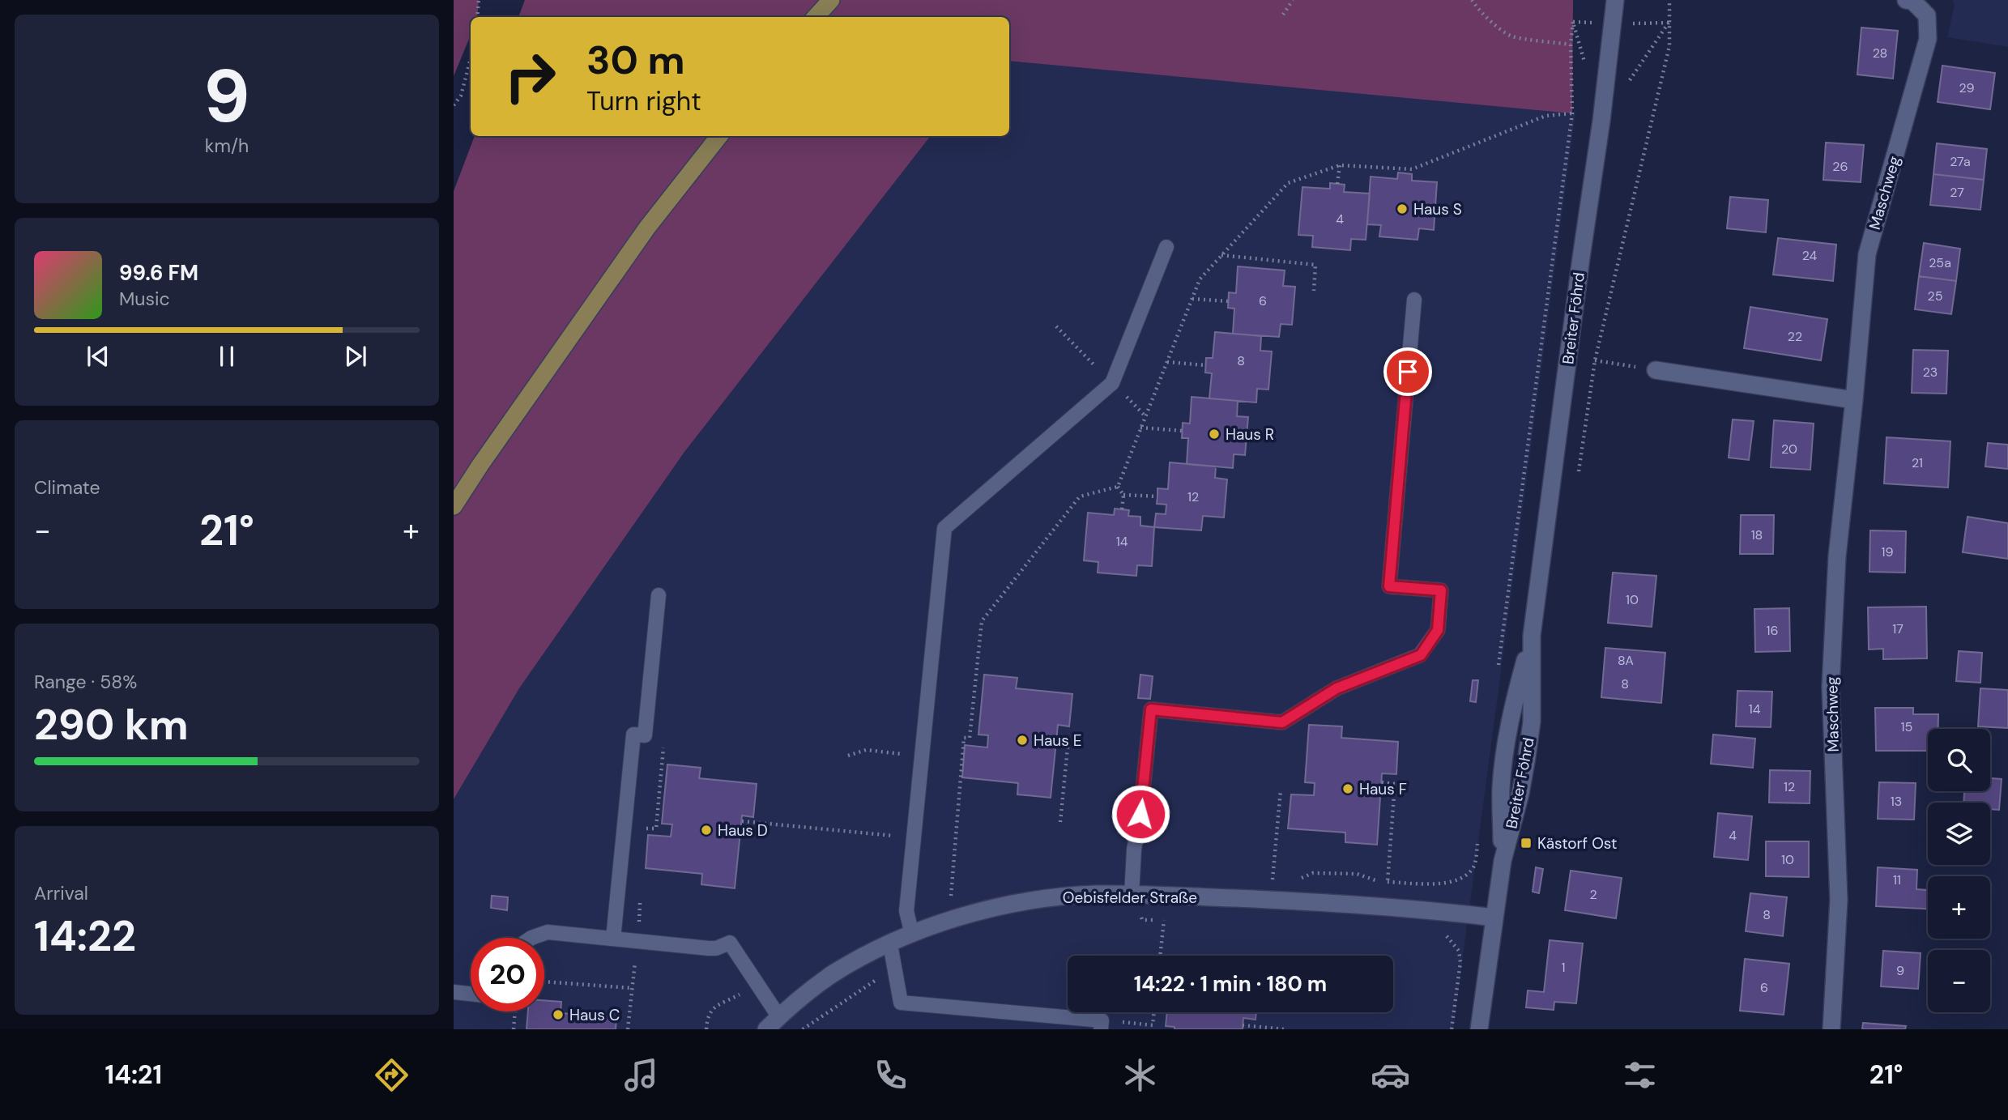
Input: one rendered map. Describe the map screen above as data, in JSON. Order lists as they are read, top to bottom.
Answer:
{
  "streets": {
    "street": ["Maschweg", "Breiter Föhrd", "Oebisfelder Straße"]
  },
  "crossings": [
    ["Breiter Föhrd", "Oebisfelder Straße"]
  ],
  "places": {
    "other": [
      "Haus S",
      "Haus R",
      "Haus E",
      "Haus F",
      "Haus D",
      "Haus C"
    ],
    "transit": ["Kästorf Ost"]
  },
  "house_numbers": [
    "28",
    "29",
    "27a",
    "26",
    "27",
    "4",
    "24",
    "25a",
    "25",
    "6",
    "22",
    "8",
    "23",
    "20",
    "21",
    "12",
    "18",
    "14",
    "19",
    "10",
    "17",
    "16",
    "8A",
    "8",
    "14",
    "15",
    "12",
    "13",
    "4",
    "10",
    "11",
    "2",
    "8",
    "1",
    "9",
    "6"
  ],
  "page": {
    "tile": [
      ["9", "km/h"],
      "Climate",
      ["Range · 58%", "290 km"],
      ["Arrival", "14:22"]
    ],
    "turn": ["30 m", "Turn right"],
    "song": ["99.6 FM", "Music"],
    "heat": ["−", "21°", "+"],
    "map_buttons": ["+", "−"],
    "limit": "20",
    "trip": "14:22 · 1 min · 180 m",
    "tabs": ["14:21", "21°"]
  }
}
